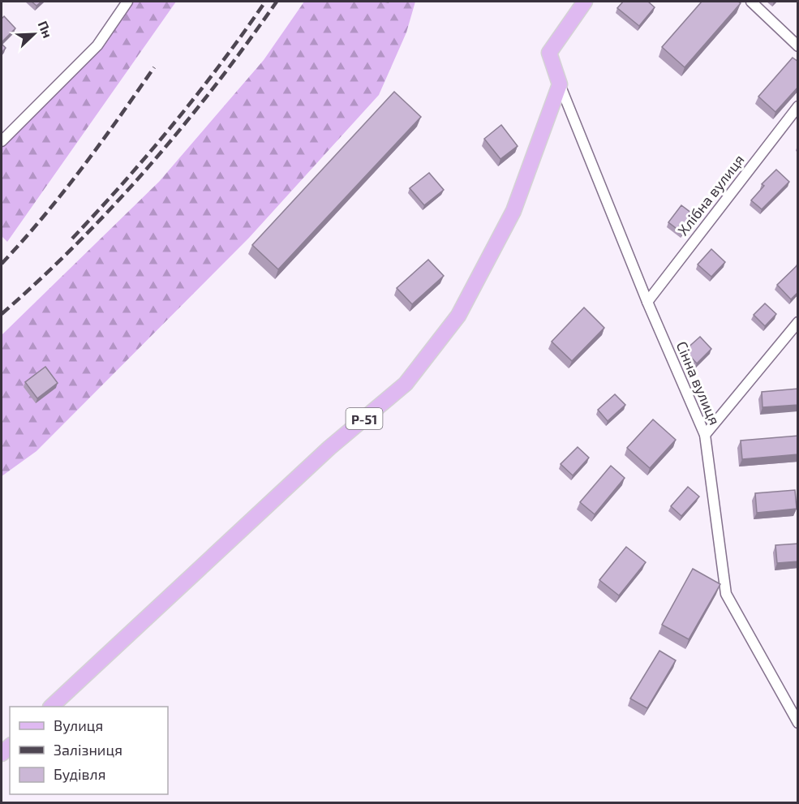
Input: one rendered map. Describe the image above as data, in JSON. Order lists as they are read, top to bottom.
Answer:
{
  "streets": {
    "main road": ["Р-51"],
    "street": ["Хлібна вулиця", "Сінна вулиця"]
  },
  "crossings": [
    ["Хлібна вулиця", "Сінна вулиця"],
    ["Сінна вулиця", "Р-51"]
  ],
  "legend": ["Вулиця", "Залізниця", "Будівля"],
  "north": "top right"
}
